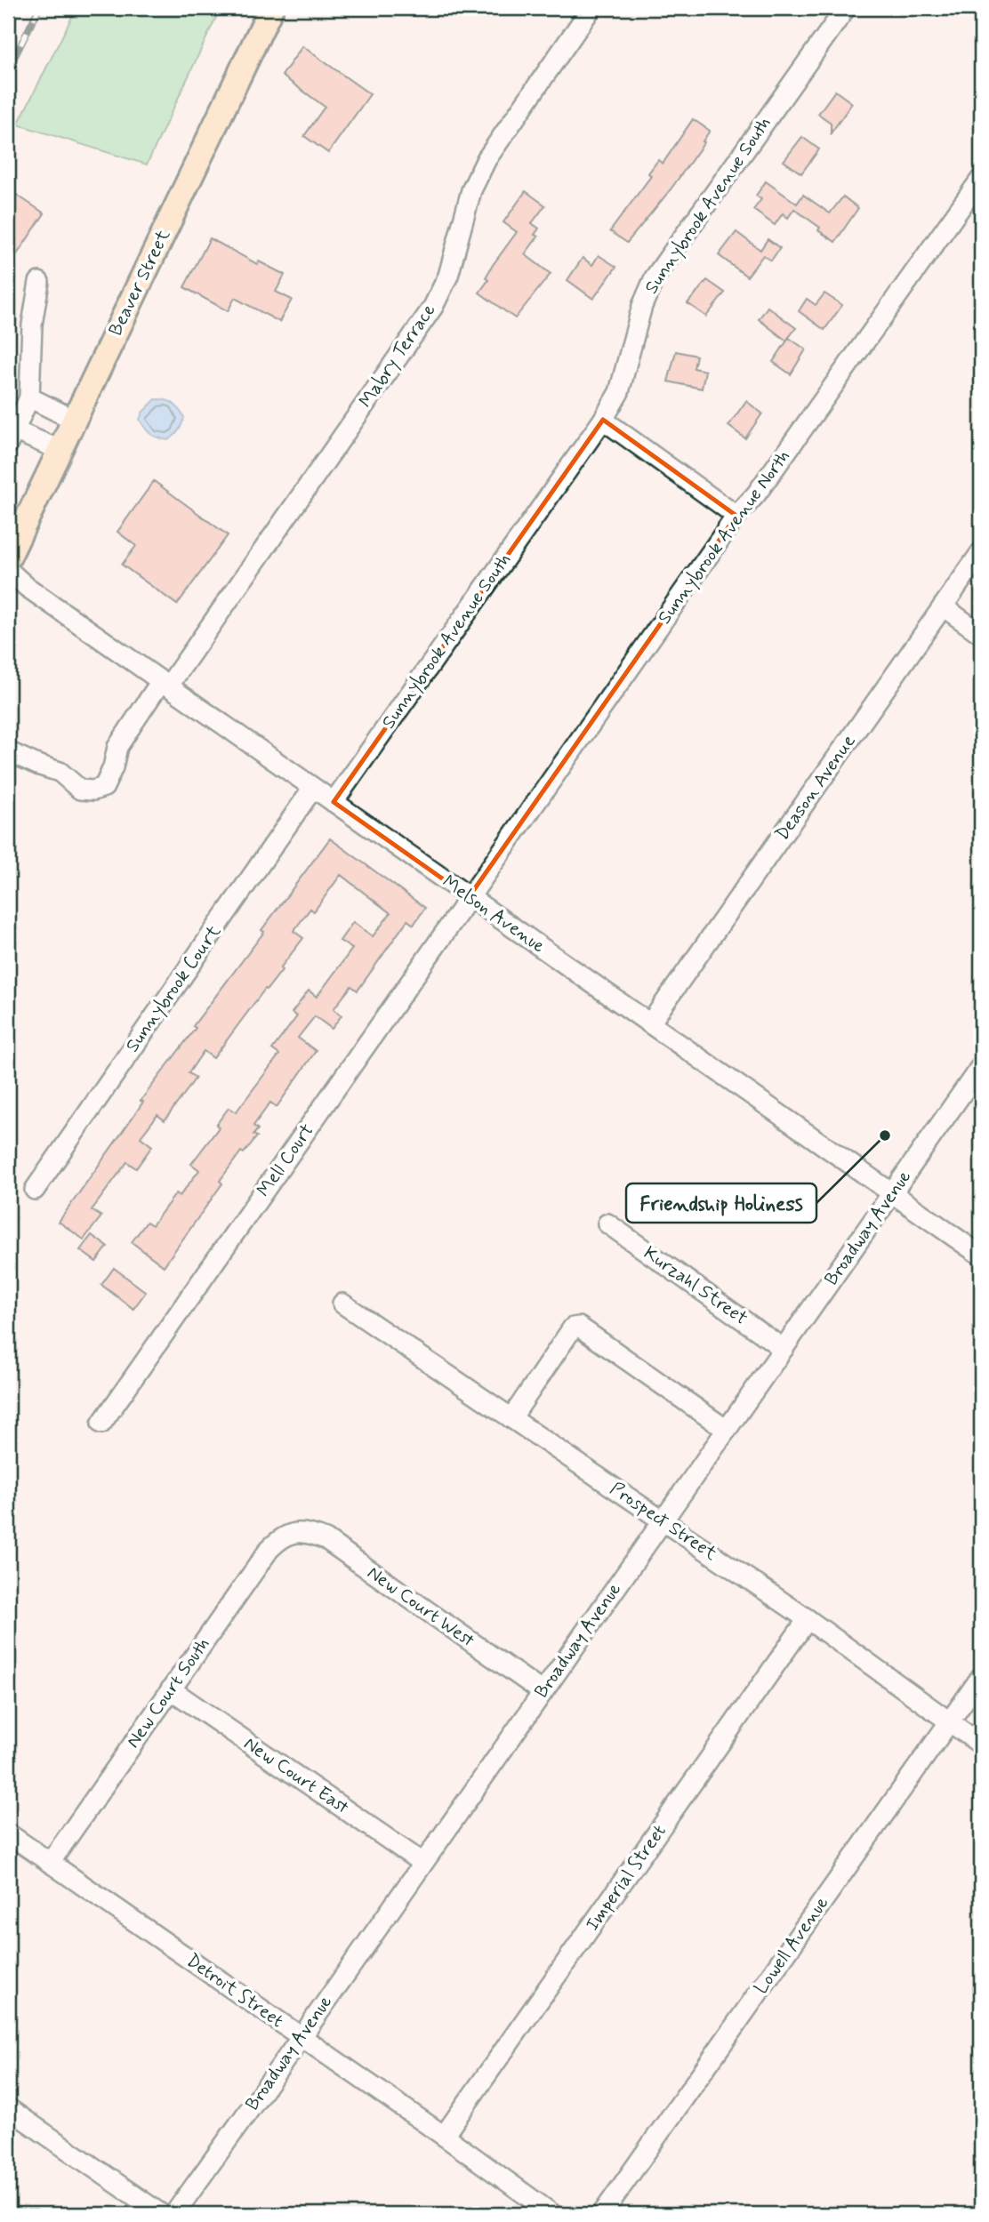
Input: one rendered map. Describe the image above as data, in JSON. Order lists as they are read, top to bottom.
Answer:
{
  "streets": {
    "main road": ["Beaver Street"],
    "street": [
      "Sunnybrook Avenue South",
      "Mabry Terrace",
      "Sunnybrook Avenue North",
      "Deason Avenue",
      "Melson Avenue",
      "Sunnybrook Court",
      "Mell Court",
      "Broadway Avenue",
      "Kurzahl Street",
      "Prospect Street",
      "New Court West",
      "New Court South",
      "New Court East",
      "Imperial Street",
      "Lowell Avenue",
      "Detroit Street"
    ]
  },
  "crossings": [
    ["Sunnybrook Avenue South", "Melson Avenue"],
    ["Mabry Terrace", "Melson Avenue"],
    ["Sunnybrook Avenue North", "Melson Avenue"],
    ["Sunnybrook Avenue North", "Mell Court"],
    ["Deason Avenue", "Melson Avenue"],
    ["Melson Avenue", "Sunnybrook Court"],
    ["Melson Avenue", "Mell Court"],
    ["Melson Avenue", "Broadway Avenue"],
    ["Broadway Avenue", "Kurzahl Street"],
    ["Broadway Avenue", "Prospect Street"],
    ["Broadway Avenue", "New Court West"],
    ["Broadway Avenue", "New Court East"],
    ["Broadway Avenue", "Detroit Street"],
    ["Prospect Street", "Imperial Street"],
    ["Prospect Street", "Lowell Avenue"],
    ["New Court West", "New Court South"],
    ["New Court South", "New Court East"],
    ["New Court South", "Detroit Street"],
    ["Imperial Street", "Detroit Street"]
  ],
  "places": ["Friendship Holiness"]
}
